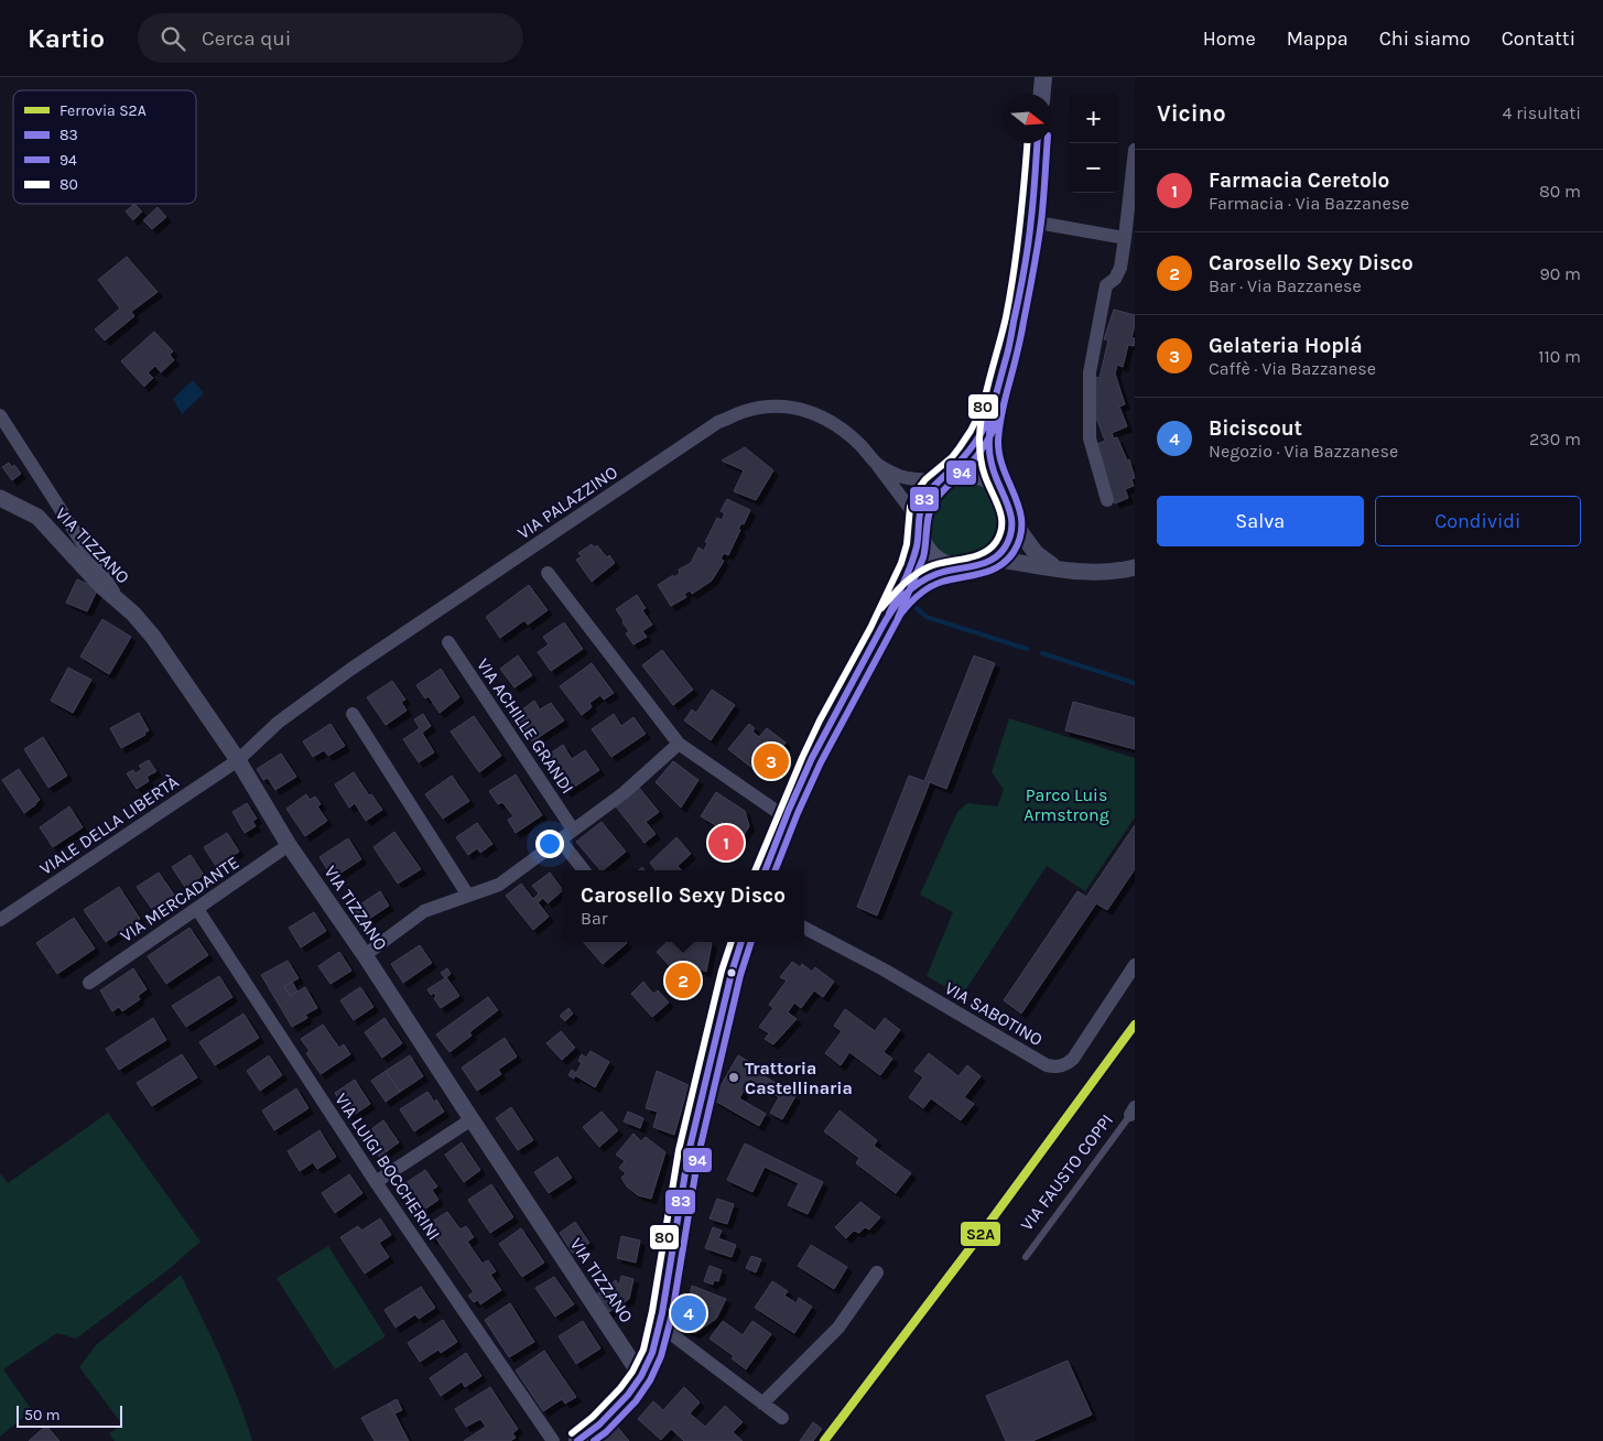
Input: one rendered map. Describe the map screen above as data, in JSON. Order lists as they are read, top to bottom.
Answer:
{
  "streets": {
    "street": [
      "VIA PALAZZINO",
      "VIA TIZZANO",
      "VIA ACHILLE GRANDI",
      "VIALE DELLA LIBERTÀ",
      "VIA MERCADANTE",
      "VIA SABOTINO",
      "VIA LUIGI BOCCHERINI"
    ],
    "lane": ["VIA FAUSTO COPPI"]
  },
  "crossings": [
    ["VIA PALAZZINO", "VIA TIZZANO"],
    ["VIA PALAZZINO", "VIALE DELLA LIBERTÀ"],
    ["VIA TIZZANO", "VIALE DELLA LIBERTÀ"],
    ["VIA TIZZANO", "VIA MERCADANTE"],
    ["VIA MERCADANTE", "VIA LUIGI BOCCHERINI"]
  ],
  "parks": ["Parco Luis Armstrong"],
  "places": ["Trattoria Castellinaria"],
  "lines": [
    "transit line 83",
    "transit line 94",
    "transit line 80",
    "rail line S2A"
  ],
  "legend": [
    "Ferrovia S2A",
    "83",
    "94",
    "80"
  ],
  "scale_bar": "50 m",
  "north": "right",
  "page": {
    "header": "Kartio",
    "search": "Cerca qui",
    "nav": [
      "Home",
      "Mappa",
      "Chi siamo",
      "Contatti"
    ],
    "heading": ["Vicino", "4 risultati"],
    "map_buttons": ["+", "−"],
    "list": [
      {
        "mark": "1",
        "name": "Farmacia Ceretolo",
        "note": "Farmacia · Via Bazzanese",
        "value": "80 m"
      },
      {
        "mark": "2",
        "name": "Carosello Sexy Disco",
        "note": "Bar · Via Bazzanese",
        "value": "90 m"
      },
      {
        "mark": "3",
        "name": "Gelateria Hoplá",
        "note": "Caffè · Via Bazzanese",
        "value": "110 m"
      },
      {
        "mark": "4",
        "name": "Biciscout",
        "note": "Negozio · Via Bazzanese",
        "value": "230 m"
      }
    ],
    "buttons": ["Salva", "Condividi"],
    "pins": [
      "3",
      "1",
      "2",
      "4"
    ],
    "popup": ["Carosello Sexy Disco", "Bar"],
    "scale": "50 m"
  }
}
